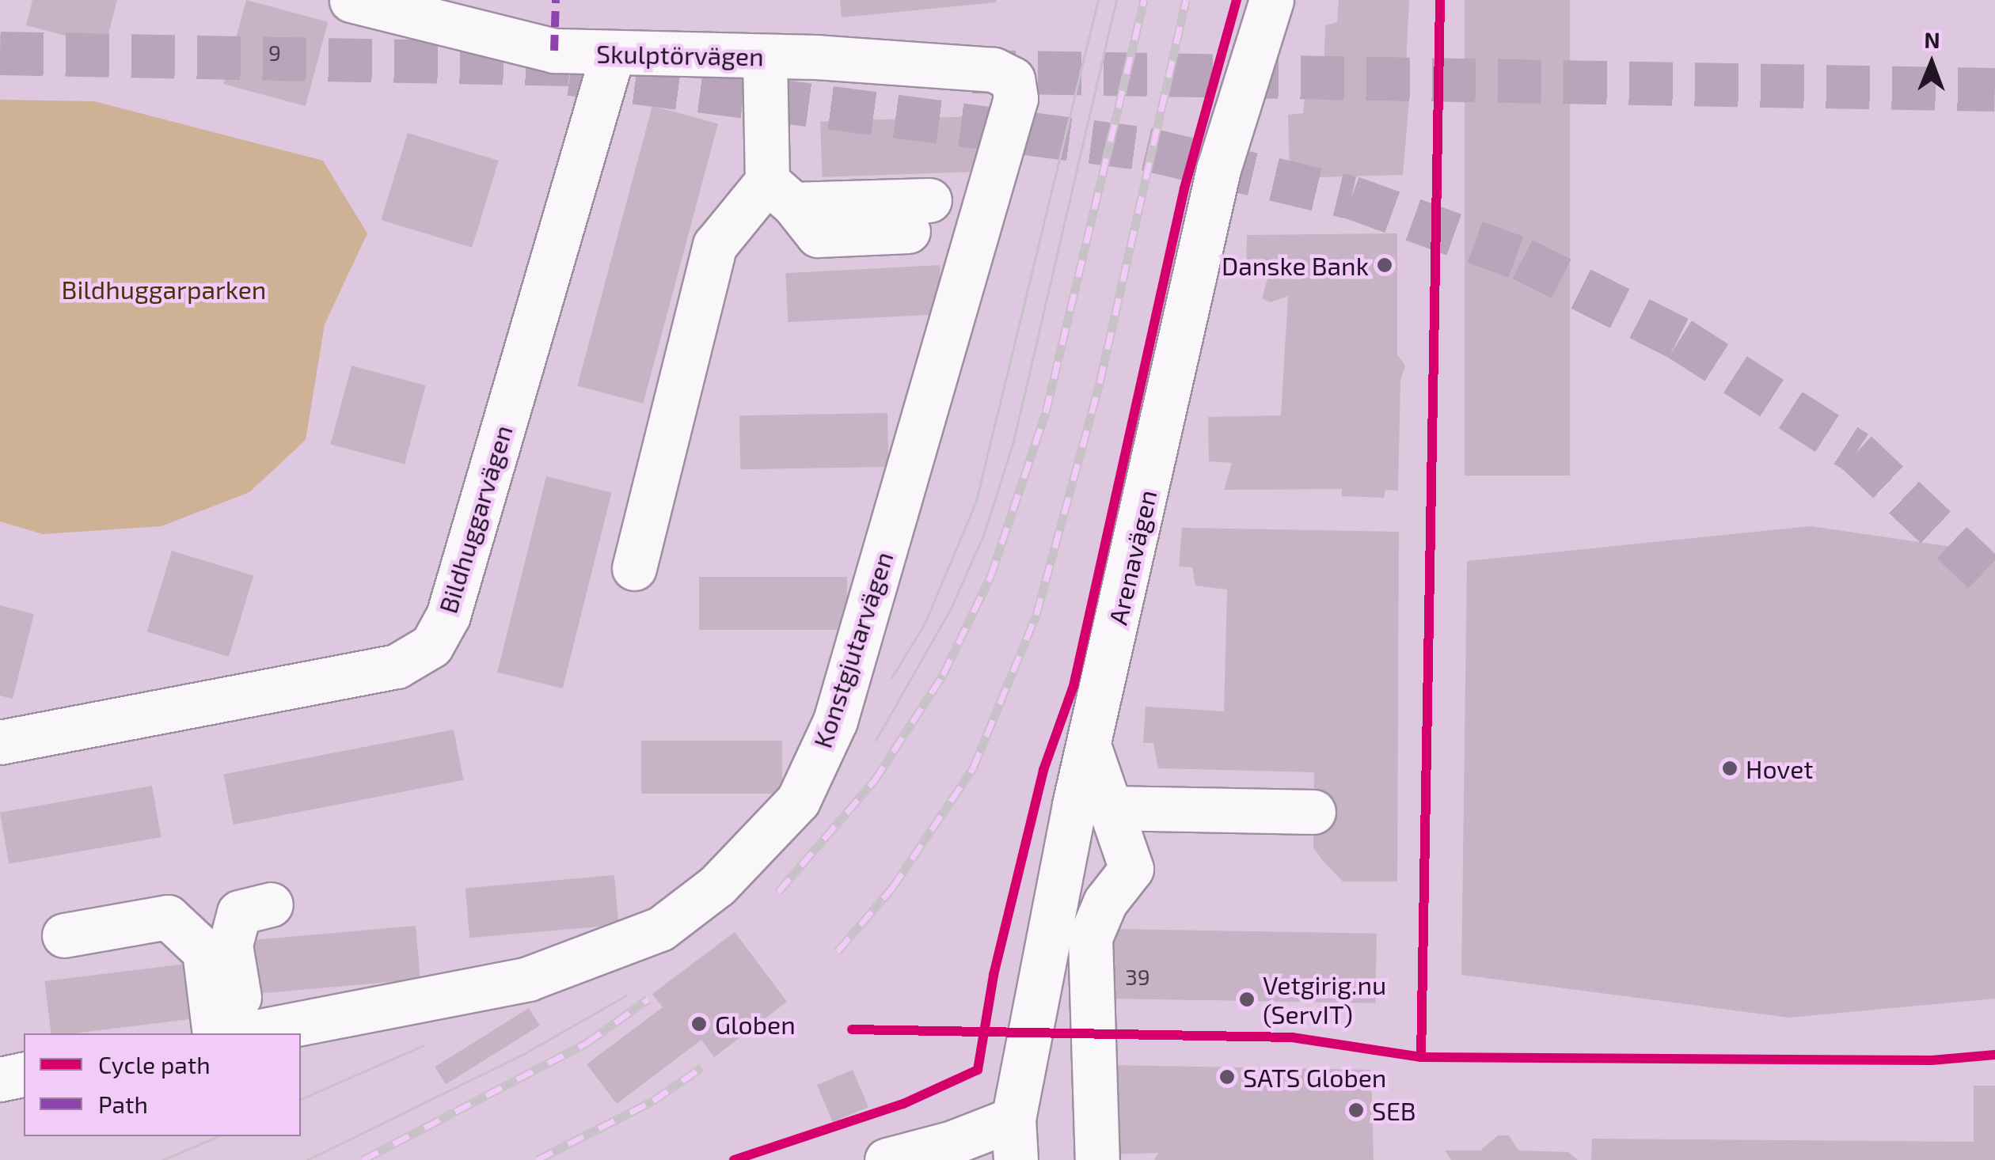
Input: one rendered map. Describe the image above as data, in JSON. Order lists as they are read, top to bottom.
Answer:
{
  "streets": {
    "street": [
      "Skulptörvägen",
      "Bildhuggarvägen",
      "Arenavägen",
      "Konstgjutarvägen"
    ]
  },
  "crossings": [
    ["Skulptörvägen", "Bildhuggarvägen"],
    ["Skulptörvägen", "Konstgjutarvägen"]
  ],
  "parks": ["Bildhuggarparken"],
  "places": [
    "Danske Bank",
    "Hovet",
    "Vetgirig.nu (ServIT)",
    "Globen",
    "SATS Globen",
    "SEB"
  ],
  "house_numbers": ["9", "39"],
  "legend": ["Cycle path", "Path"],
  "north": "top"
}
